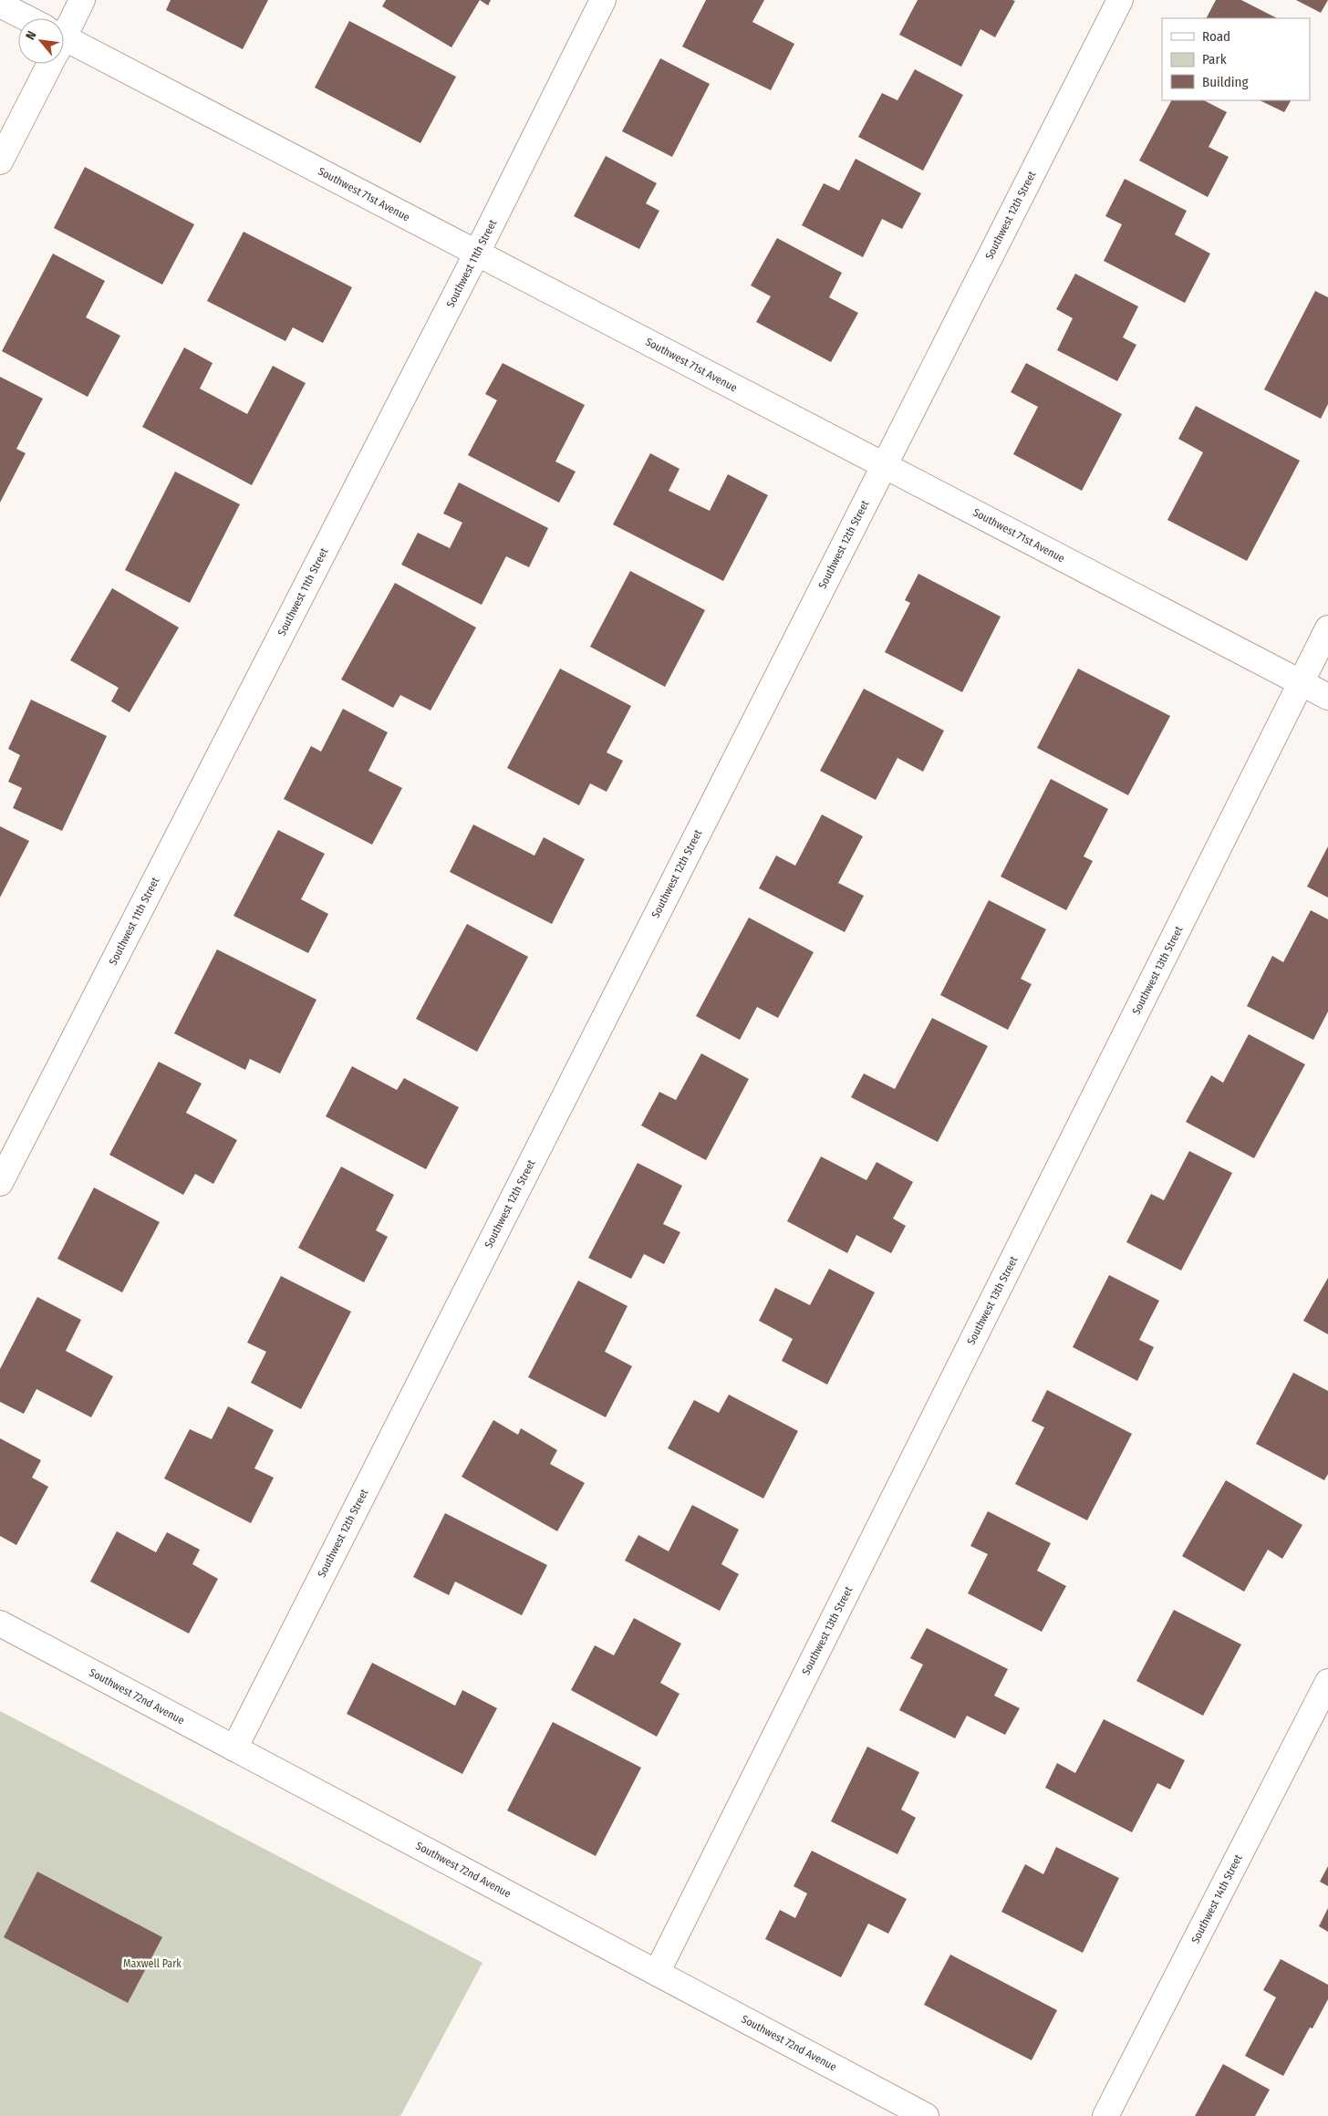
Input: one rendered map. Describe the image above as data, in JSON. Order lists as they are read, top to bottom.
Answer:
{
  "streets": {
    "street": [
      "Southwest 71st Avenue",
      "Southwest 12th Street",
      "Southwest 11th Street",
      "Southwest 13th Street",
      "Southwest 72nd Avenue",
      "Southwest 14th Street"
    ]
  },
  "crossings": [
    ["Southwest 71st Avenue", "Southwest 12th Street"],
    ["Southwest 71st Avenue", "Southwest 11th Street"],
    ["Southwest 71st Avenue", "Southwest 13th Street"],
    ["Southwest 12th Street", "Southwest 72nd Avenue"],
    ["Southwest 13th Street", "Southwest 72nd Avenue"]
  ],
  "parks": ["Maxwell Park"],
  "legend": ["Road", "Park", "Building"],
  "north": "top left"
}
